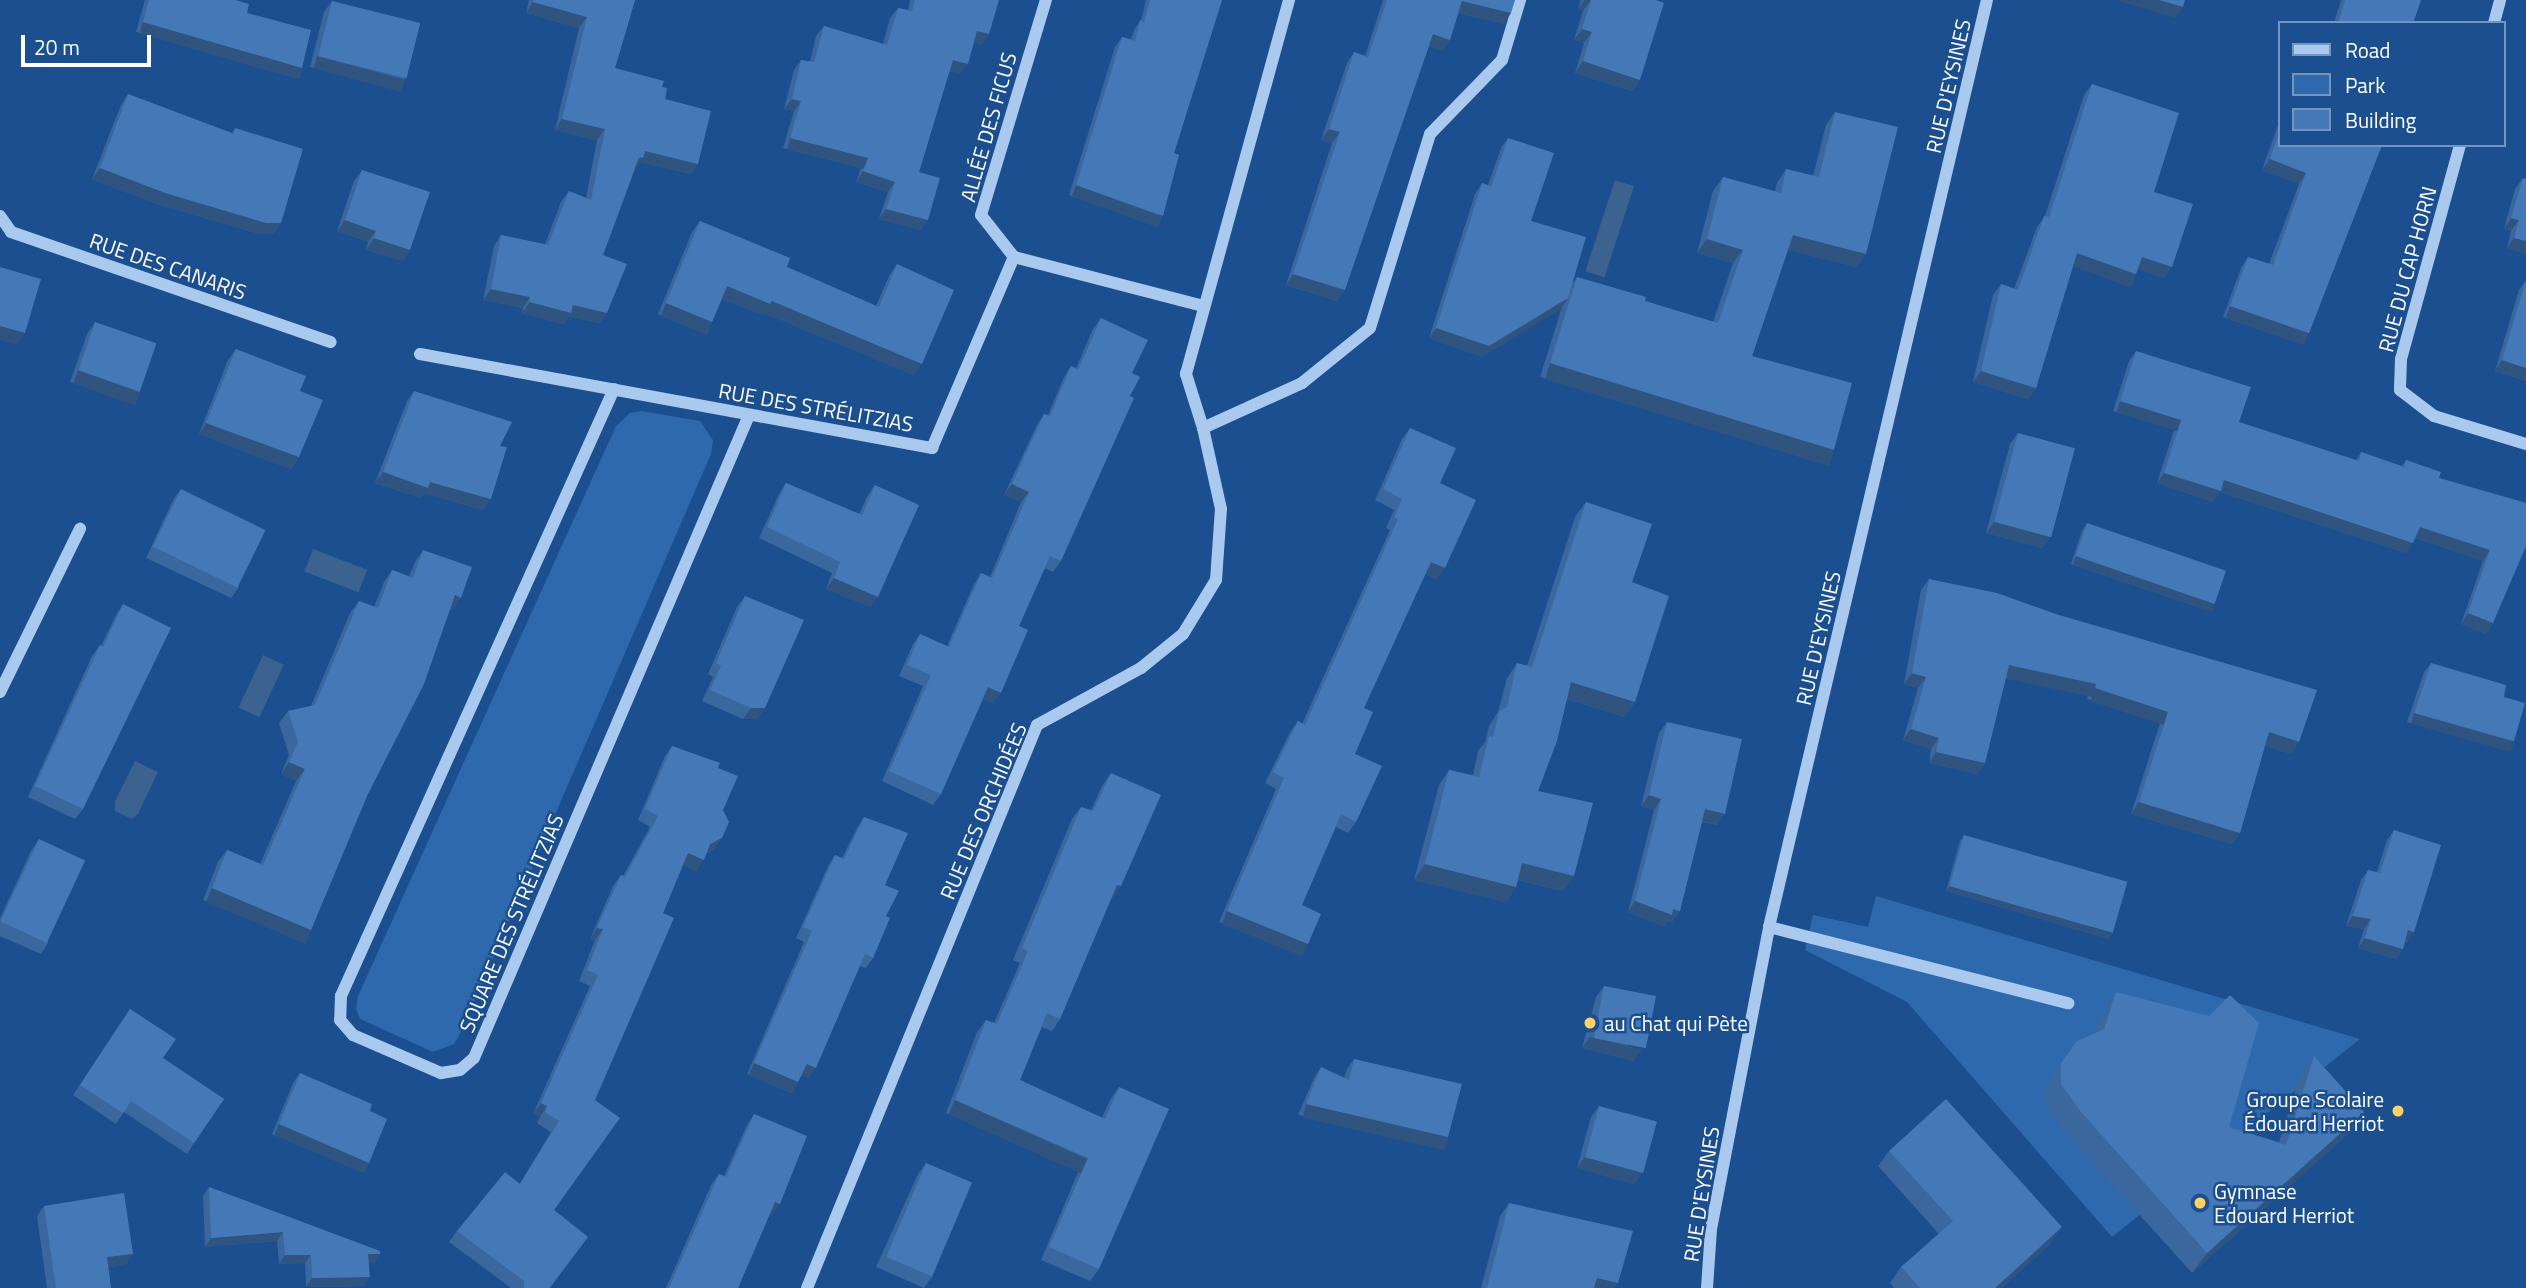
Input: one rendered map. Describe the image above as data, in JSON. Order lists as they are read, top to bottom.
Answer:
{
  "streets": {
    "street": [
      "RUE D'EYSINES",
      "ALLÉE DES FICUS",
      "RUE DES CANARIS",
      "RUE DU CAP HORN",
      "RUE DES STRÉLITZIAS",
      "RUE DES ORCHIDÉES",
      "SQUARE DES STRÉLITZIAS"
    ]
  },
  "crossings": [
    ["ALLÉE DES FICUS", "RUE DES STRÉLITZIAS"],
    ["RUE DES STRÉLITZIAS", "SQUARE DES STRÉLITZIAS"]
  ],
  "places": ["au Chat qui Pète", "Groupe Scolaire Édouard Herriot", "Gymnase Edouard Herriot"],
  "legend": ["Road", "Park", "Building"],
  "scale_bar": "20 m"
}
